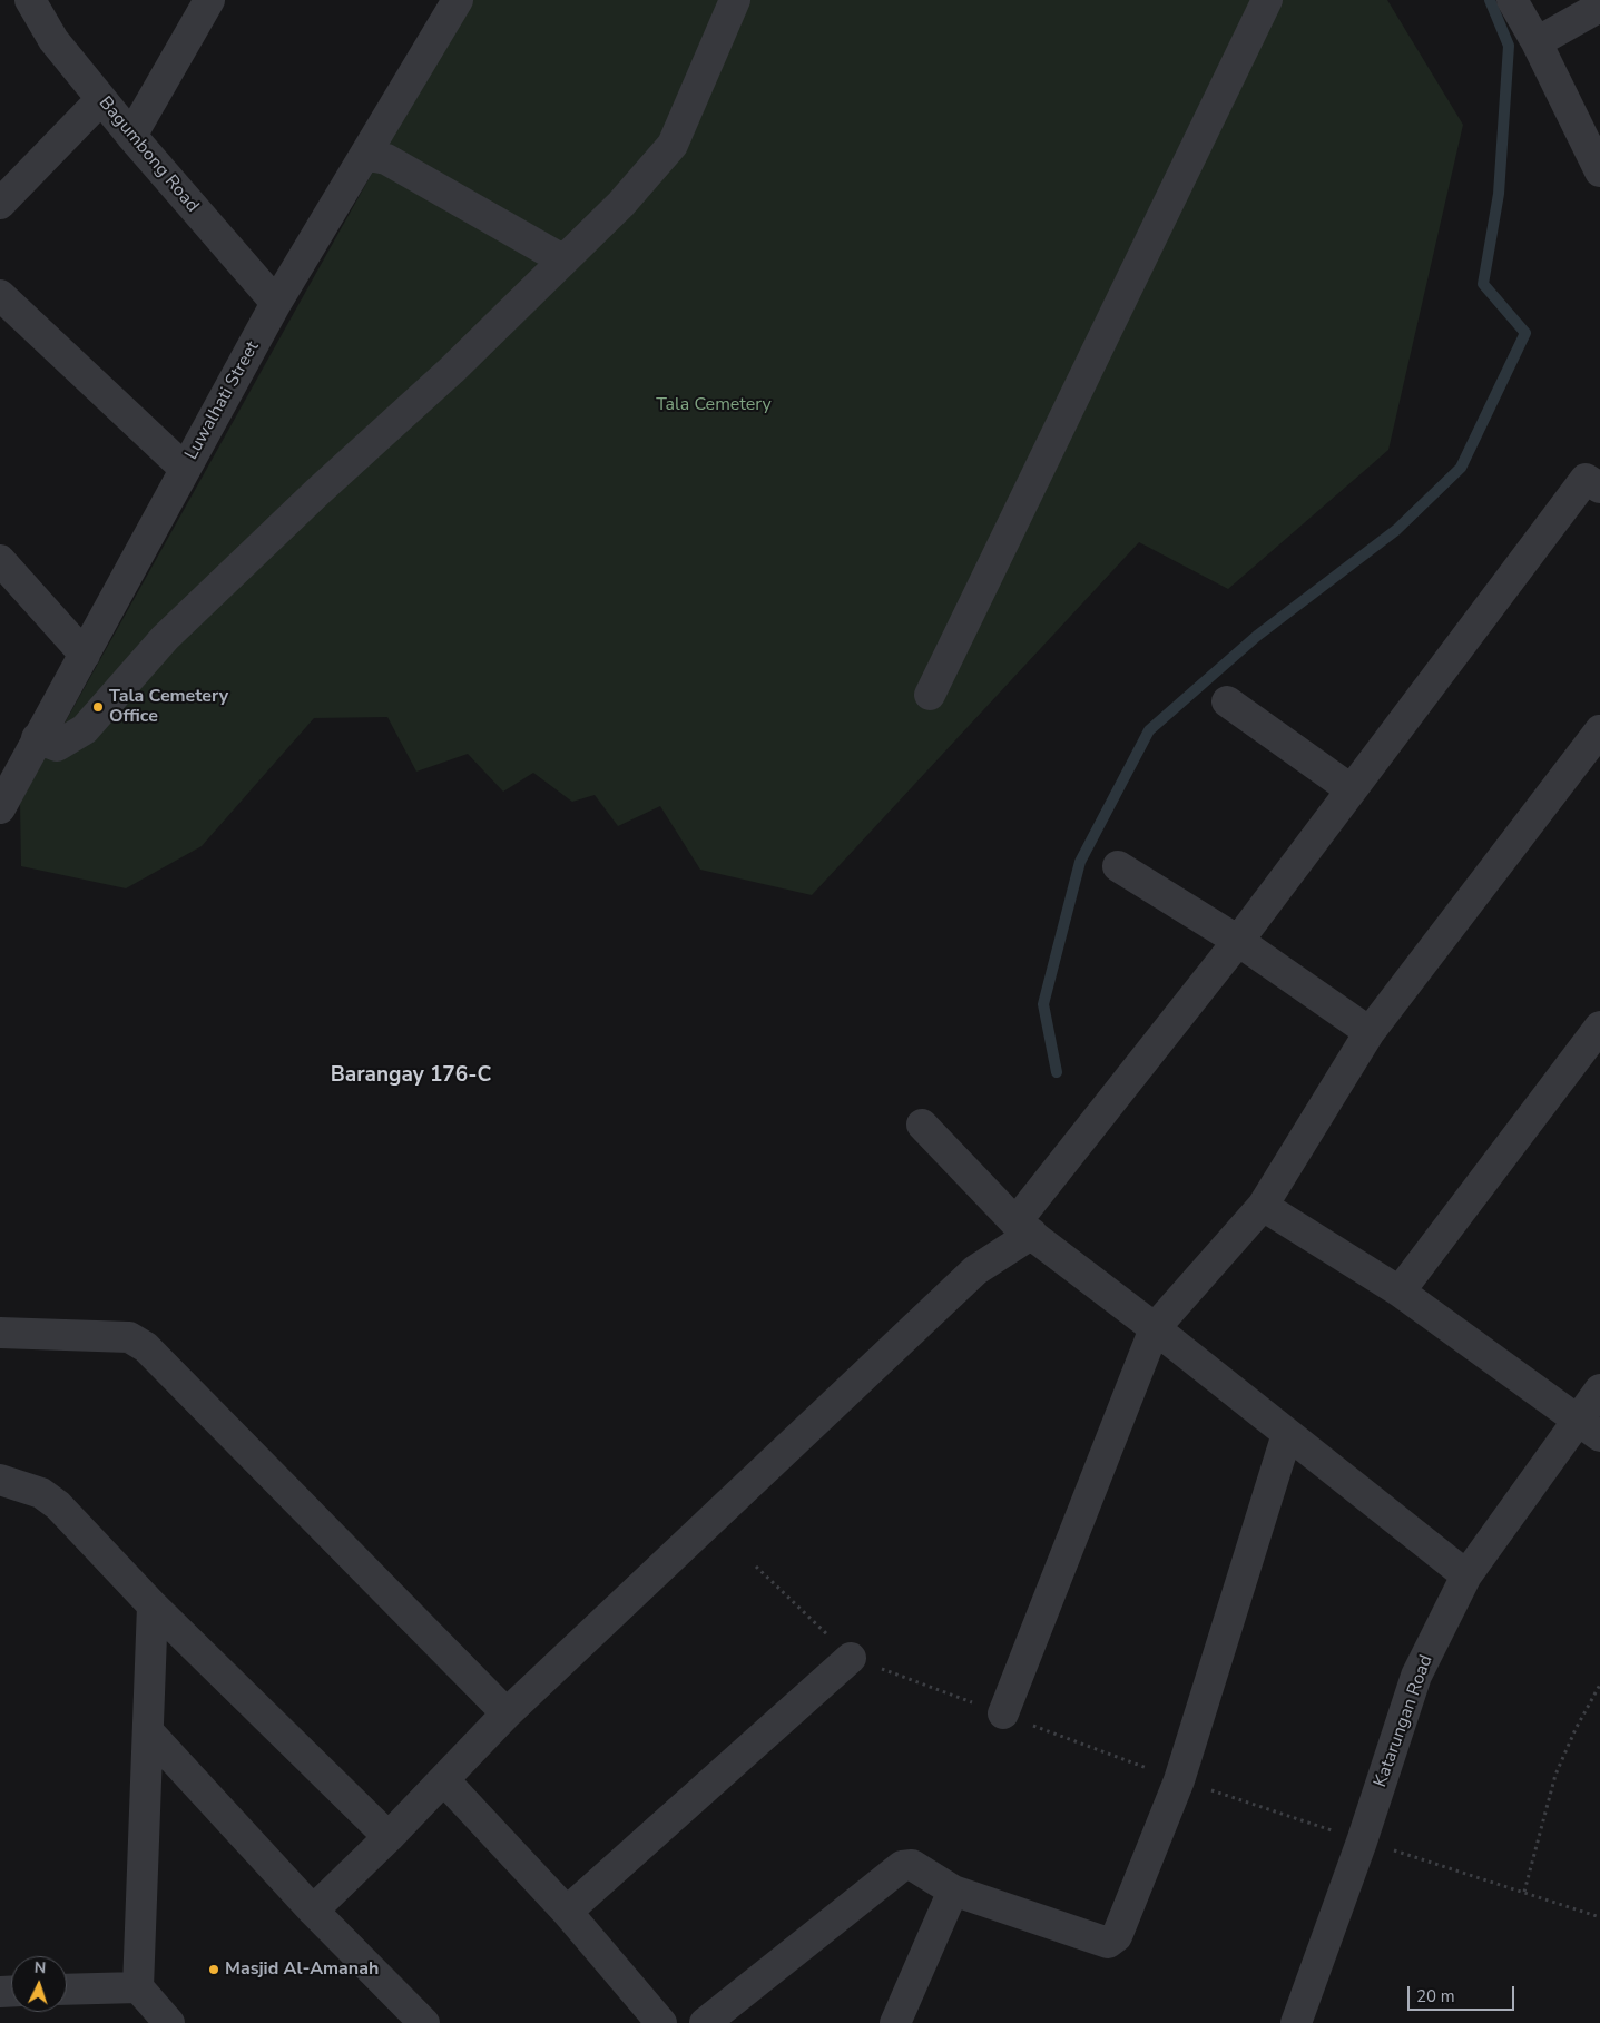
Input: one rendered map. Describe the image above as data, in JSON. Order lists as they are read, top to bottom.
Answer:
{
  "streets": {
    "street": ["Bagumbong Road", "Luwalhati Street", "Katarungan Road"]
  },
  "crossings": [
    ["Bagumbong Road", "Luwalhati Street"]
  ],
  "districts": ["Barangay 176-C"],
  "parks": ["Tala Cemetery"],
  "places": ["Tala Cemetery Office", "Masjid Al-Amanah"],
  "scale_bar": "20 m",
  "north": "top"
}
